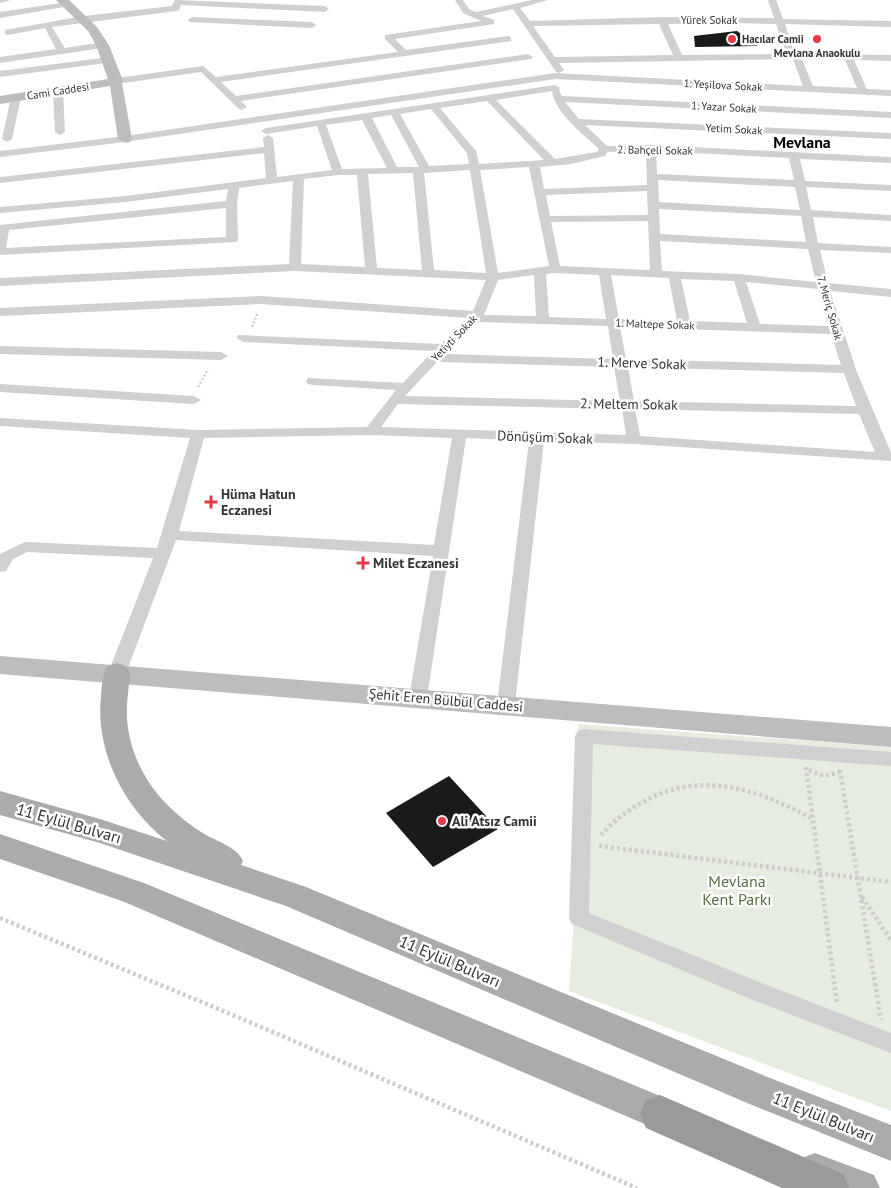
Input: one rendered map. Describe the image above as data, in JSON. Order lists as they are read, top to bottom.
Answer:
{
  "streets": {
    "main road": ["Cami Caddesi", "Şehit Eren Bülbül Caddesi", "11 Eylül Bulvarı"],
    "street": [
      "Yürek Sokak",
      "1. Yeşilova Sokak",
      "1. Yazar Sokak",
      "Yetim Sokak",
      "2. Bahçeli Sokak",
      "7. Meriç Sokak",
      "1. Maltepe Sokak",
      "Yetiyti Sokak",
      "1. Merve Sokak",
      "2. Meltem Sokak",
      "Dönüşüm Sokak"
    ]
  },
  "crossings": [
    ["1. Yeşilova Sokak", "1. Yazar Sokak"],
    ["1. Yeşilova Sokak", "Yetim Sokak"],
    ["1. Yeşilova Sokak", "2. Bahçeli Sokak"],
    ["1. Yazar Sokak", "Yetim Sokak"],
    ["1. Yazar Sokak", "2. Bahçeli Sokak"],
    ["Yetim Sokak", "2. Bahçeli Sokak"],
    ["2. Bahçeli Sokak", "7. Meriç Sokak"],
    ["7. Meriç Sokak", "1. Maltepe Sokak"],
    ["7. Meriç Sokak", "1. Merve Sokak"],
    ["7. Meriç Sokak", "2. Meltem Sokak"],
    ["7. Meriç Sokak", "Dönüşüm Sokak"],
    ["1. Maltepe Sokak", "Yetiyti Sokak"],
    ["Yetiyti Sokak", "1. Merve Sokak"],
    ["Yetiyti Sokak", "2. Meltem Sokak"],
    ["Yetiyti Sokak", "Dönüşüm Sokak"]
  ],
  "districts": ["Mevlana"],
  "parks": ["Mevlana Kent Parkı"],
  "places": {
    "other": ["Hacılar Camii", "Mevlana Anaokulu", "Ali Atsız Camii"],
    "health": ["Hüma Hatun Eczanesi", "Milet Eczanesi"]
  }
}
